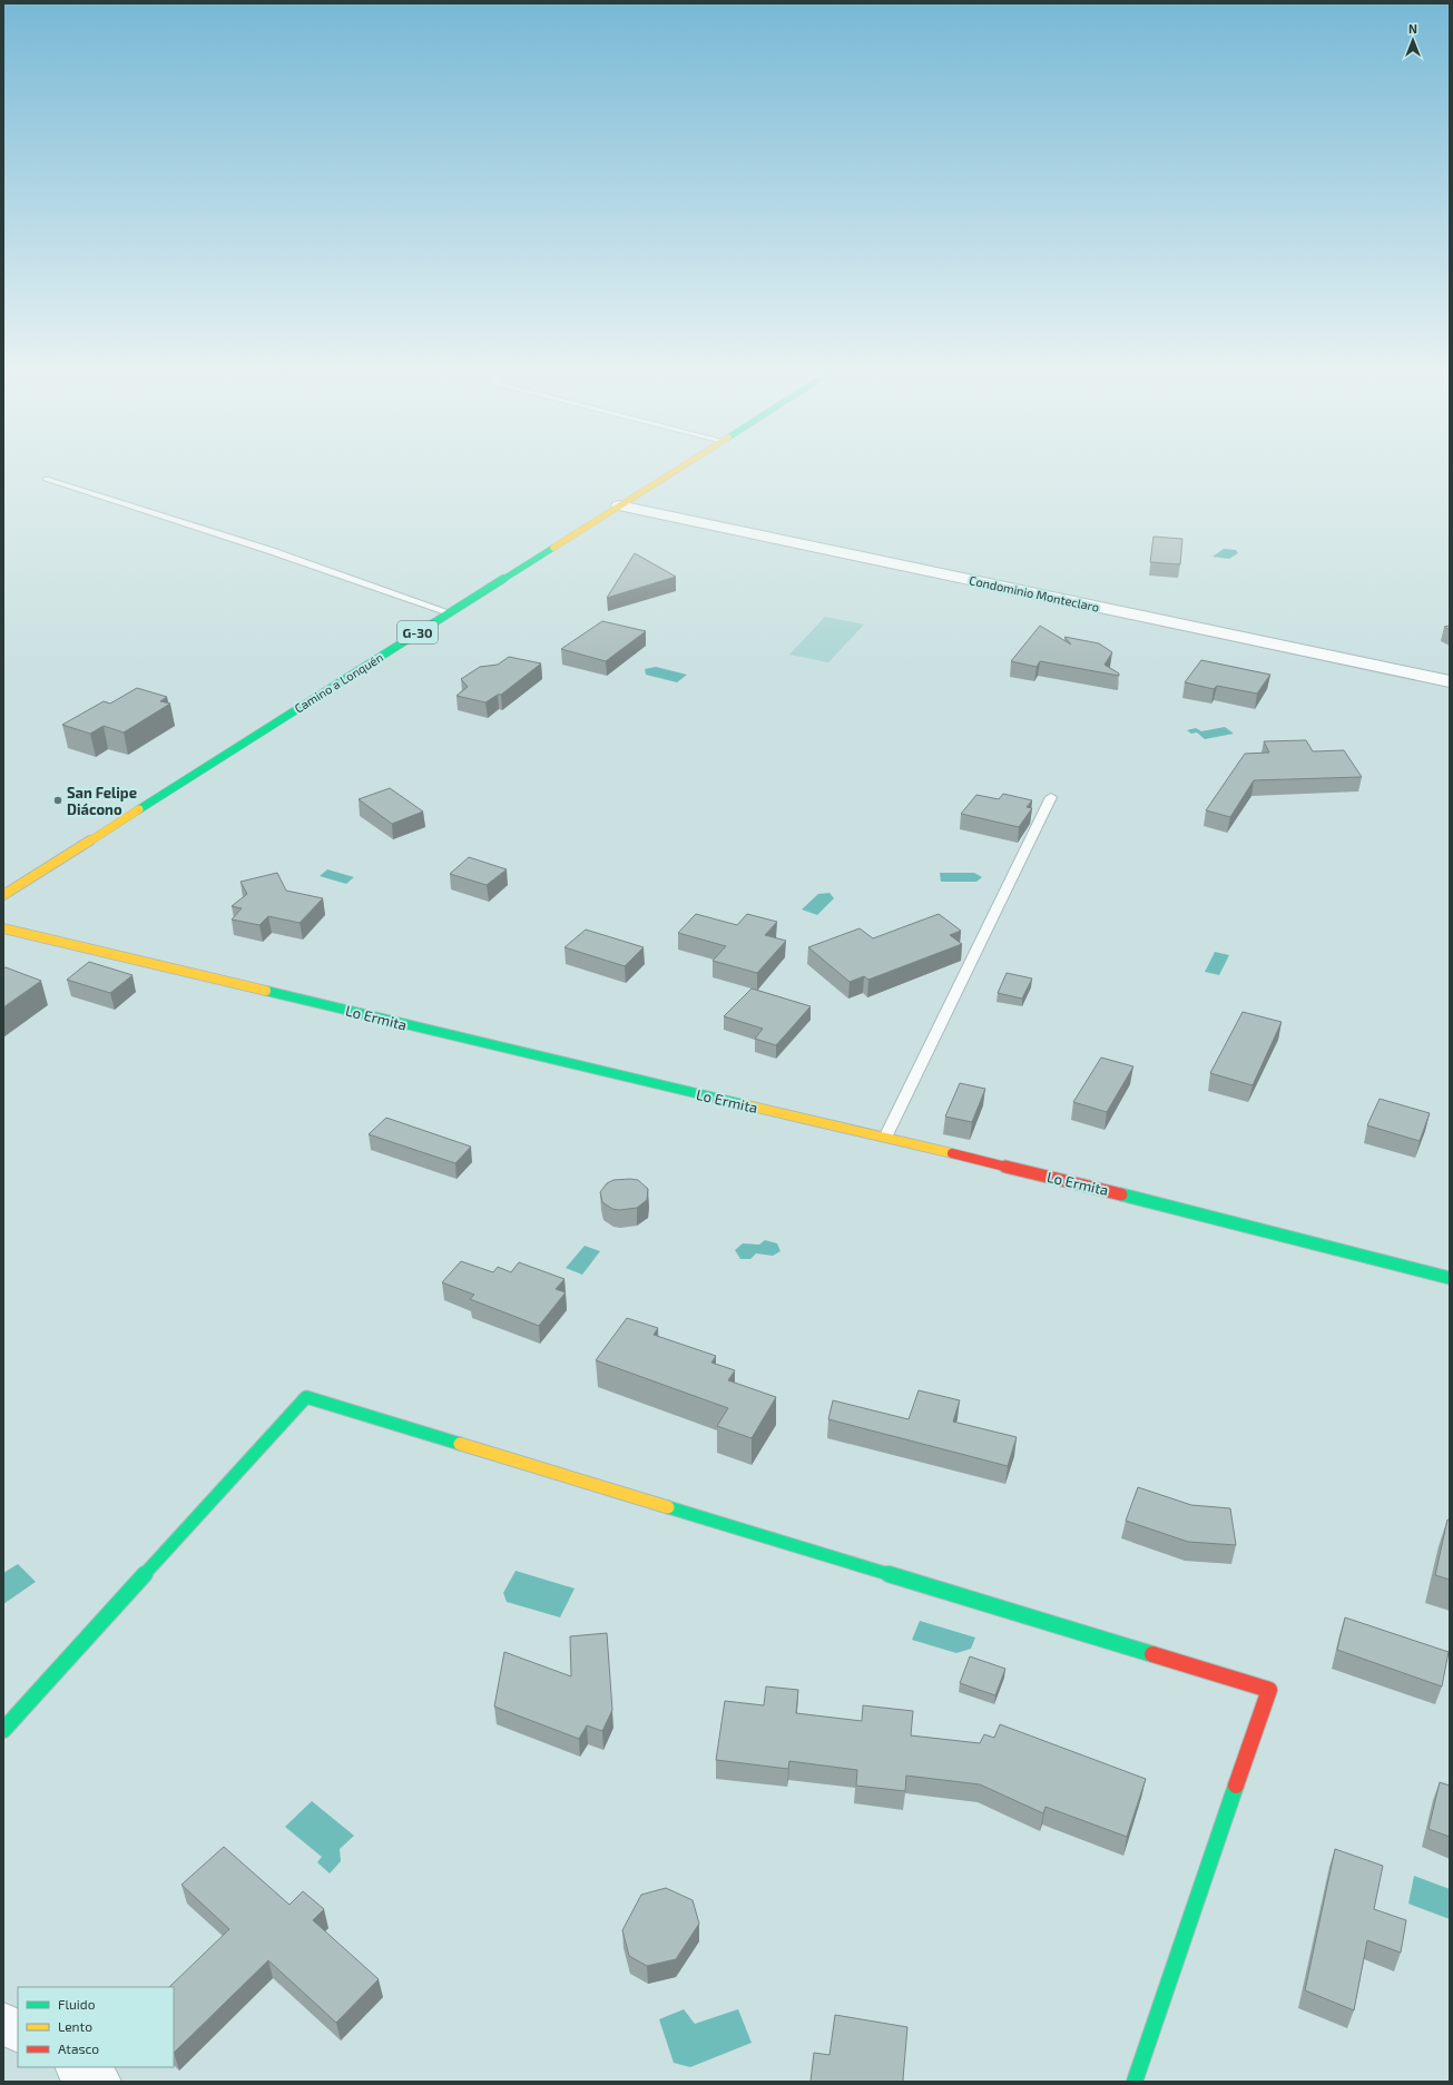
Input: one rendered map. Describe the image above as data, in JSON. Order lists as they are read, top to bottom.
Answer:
{
  "streets": {
    "street": [
      "Condominio Monteclaro",
      "G-30",
      "Camino a Lonquén",
      "Lo Ermita"
    ]
  },
  "crossings": [
    ["Condominio Monteclaro", "Camino a Lonquén"]
  ],
  "places": ["San Felipe Diácono"],
  "legend": ["Fluido", "Lento", "Atasco"],
  "north": "top"
}
